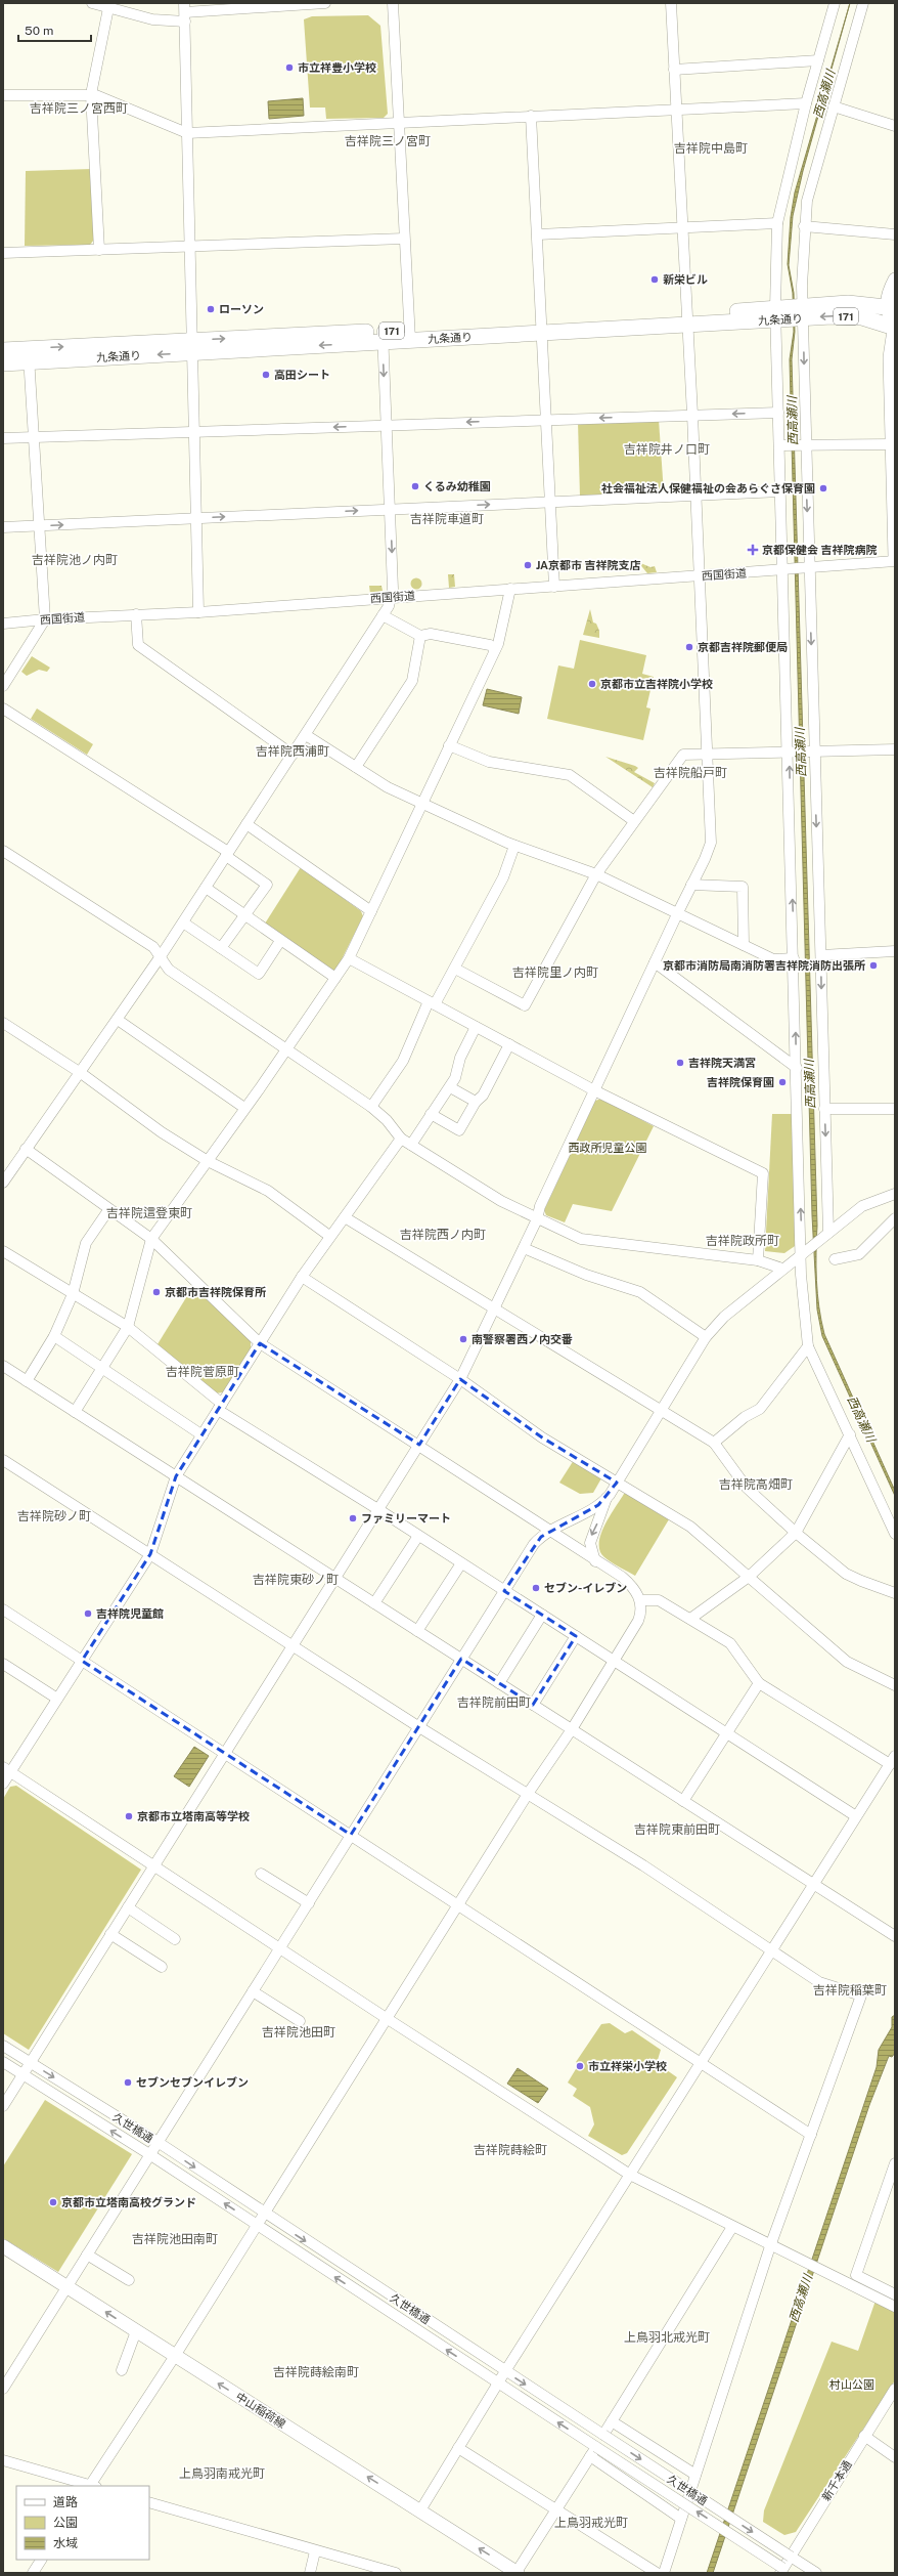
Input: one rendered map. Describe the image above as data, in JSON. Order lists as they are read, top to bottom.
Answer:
{
  "streets": {
    "highway": ["171", "九条通り"],
    "main road": ["中山稲荷線"],
    "street": ["西国街道", "久世橋通", "新千本通"]
  },
  "crossings": [
    ["久世橋通", "新千本通"]
  ],
  "one_way": ["中山稲荷線"],
  "districts": [
    "吉祥院三ノ宮西町",
    "吉祥院三ノ宮町",
    "吉祥院中島町",
    "吉祥院井ノ口町",
    "吉祥院車道町",
    "吉祥院池ノ内町",
    "吉祥院西浦町",
    "吉祥院船戸町",
    "吉祥院里ノ内町",
    "吉祥院這登東町",
    "吉祥院西ノ内町",
    "吉祥院政所町",
    "吉祥院菅原町",
    "吉祥院高畑町",
    "吉祥院砂ノ町",
    "吉祥院東砂ノ町",
    "吉祥院前田町",
    "吉祥院東前田町",
    "吉祥院稲葉町",
    "吉祥院池田町",
    "吉祥院蒔絵町",
    "吉祥院池田南町",
    "上鳥羽北戒光町",
    "吉祥院蒔絵南町",
    "上鳥羽南戒光町",
    "上鳥羽戒光町"
  ],
  "water": ["西高瀬川"],
  "parks": ["西政所児童公園", "村山公園"],
  "places": {
    "other": [
      "市立祥豊小学校",
      "新栄ビル",
      "ローソン",
      "高田シート",
      "くるみ幼稚園",
      "社会福祉法人保健福祉の会あらぐさ保育園",
      "JA京都市 吉祥院支店",
      "京都吉祥院郵便局",
      "京都市立吉祥院小学校",
      "京都市消防局南消防署吉祥院消防出張所",
      "吉祥院天満宮",
      "吉祥院保育園",
      "京都市吉祥院保育所",
      "南警察署西ノ内交番",
      "ファミリーマート",
      "セブン-イレブン",
      "吉祥院児童館",
      "京都市立塔南高等学校",
      "市立祥栄小学校",
      "セブンセブンイレブン",
      "京都市立塔南高校グランド"
    ],
    "health": ["京都保健会 吉祥院病院"]
  },
  "legend": ["道路", "公園", "水域"],
  "scale_bar": "50 m"
}
